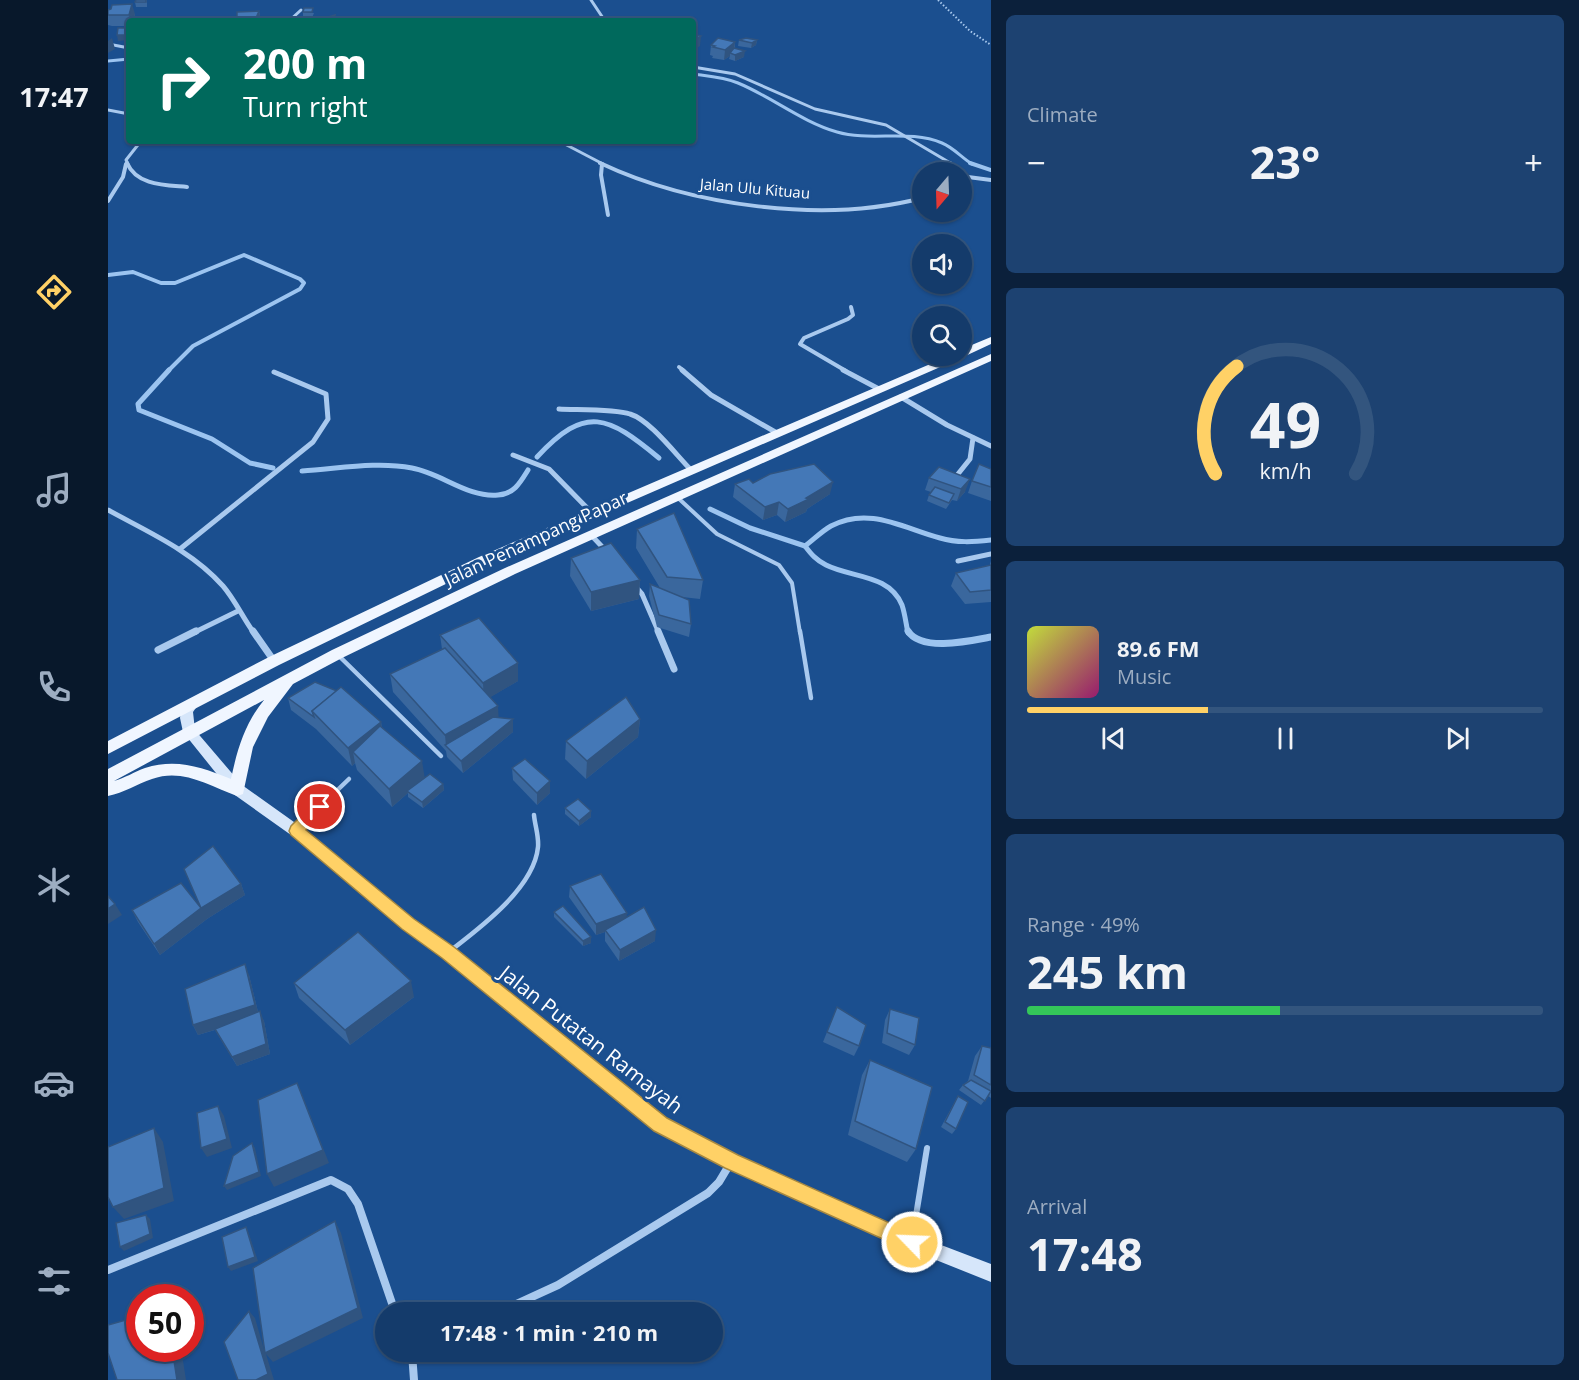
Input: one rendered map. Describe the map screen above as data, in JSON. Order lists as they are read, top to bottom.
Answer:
{
  "streets": {
    "main road": ["Jalan Penampang Papar", "Jalan Putatan Ramayah"],
    "street": ["Jalan Ulu Kituau"]
  },
  "crossings": [
    ["Jalan Penampang Papar", "Jalan Putatan Ramayah"]
  ],
  "north": "bottom",
  "page": {
    "tabs": "17:47",
    "tile": [
      "Climate",
      ["Range · 49%", "245 km"],
      ["Arrival", "17:48"]
    ],
    "turn": ["200 m", "Turn right"],
    "heat": ["−", "23°", "+"],
    "song": ["89.6 FM", "Music"],
    "limit": "50",
    "trip": "17:48 · 1 min · 210 m",
    "gauge": ["49", "km/h"]
  }
}
